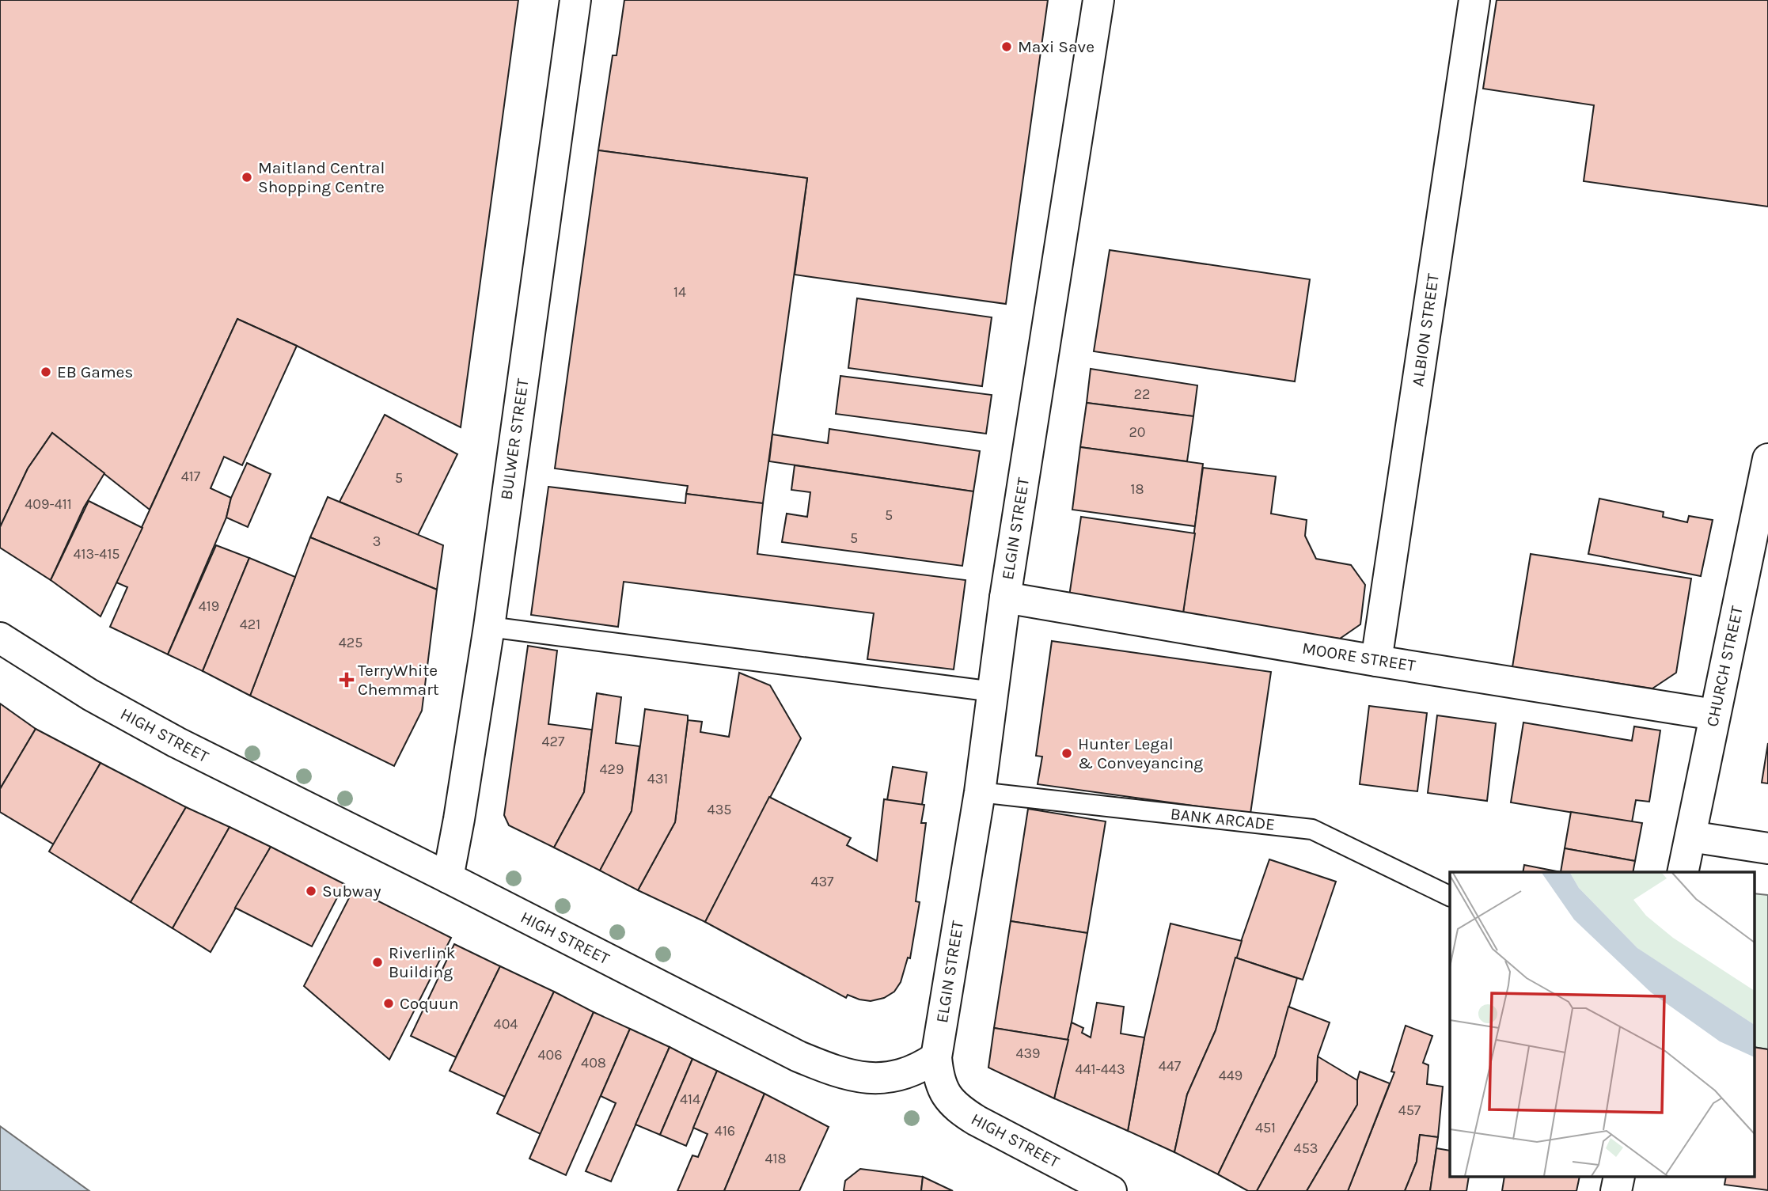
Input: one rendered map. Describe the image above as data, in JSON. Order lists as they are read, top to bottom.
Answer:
{
  "streets": {
    "street": [
      "ALBION STREET",
      "BULWER STREET",
      "ELGIN STREET",
      "MOORE STREET",
      "CHURCH STREET",
      "HIGH STREET"
    ],
    "lane": ["BANK ARCADE"]
  },
  "crossings": [
    ["ALBION STREET", "MOORE STREET"],
    ["BULWER STREET", "HIGH STREET"],
    ["ELGIN STREET", "MOORE STREET"],
    ["ELGIN STREET", "HIGH STREET"],
    ["ELGIN STREET", "BANK ARCADE"],
    ["MOORE STREET", "CHURCH STREET"]
  ],
  "places": {
    "other": [
      "Maxi Save",
      "Maitland Central Shopping Centre",
      "EB Games",
      "Hunter Legal & Conveyancing",
      "Subway",
      "Riverlink Building",
      "Coquun"
    ],
    "health": ["TerryWhite Chemmart"]
  },
  "house_numbers": [
    "14",
    "22",
    "20",
    "417",
    "5",
    "18",
    "409-411",
    "5",
    "5",
    "3",
    "413-415",
    "419",
    "421",
    "425",
    "427",
    "429",
    "431",
    "435",
    "437",
    "404",
    "439",
    "406",
    "408",
    "447",
    "441-443",
    "449",
    "414",
    "457",
    "451",
    "416",
    "453",
    "418"
  ]
}
